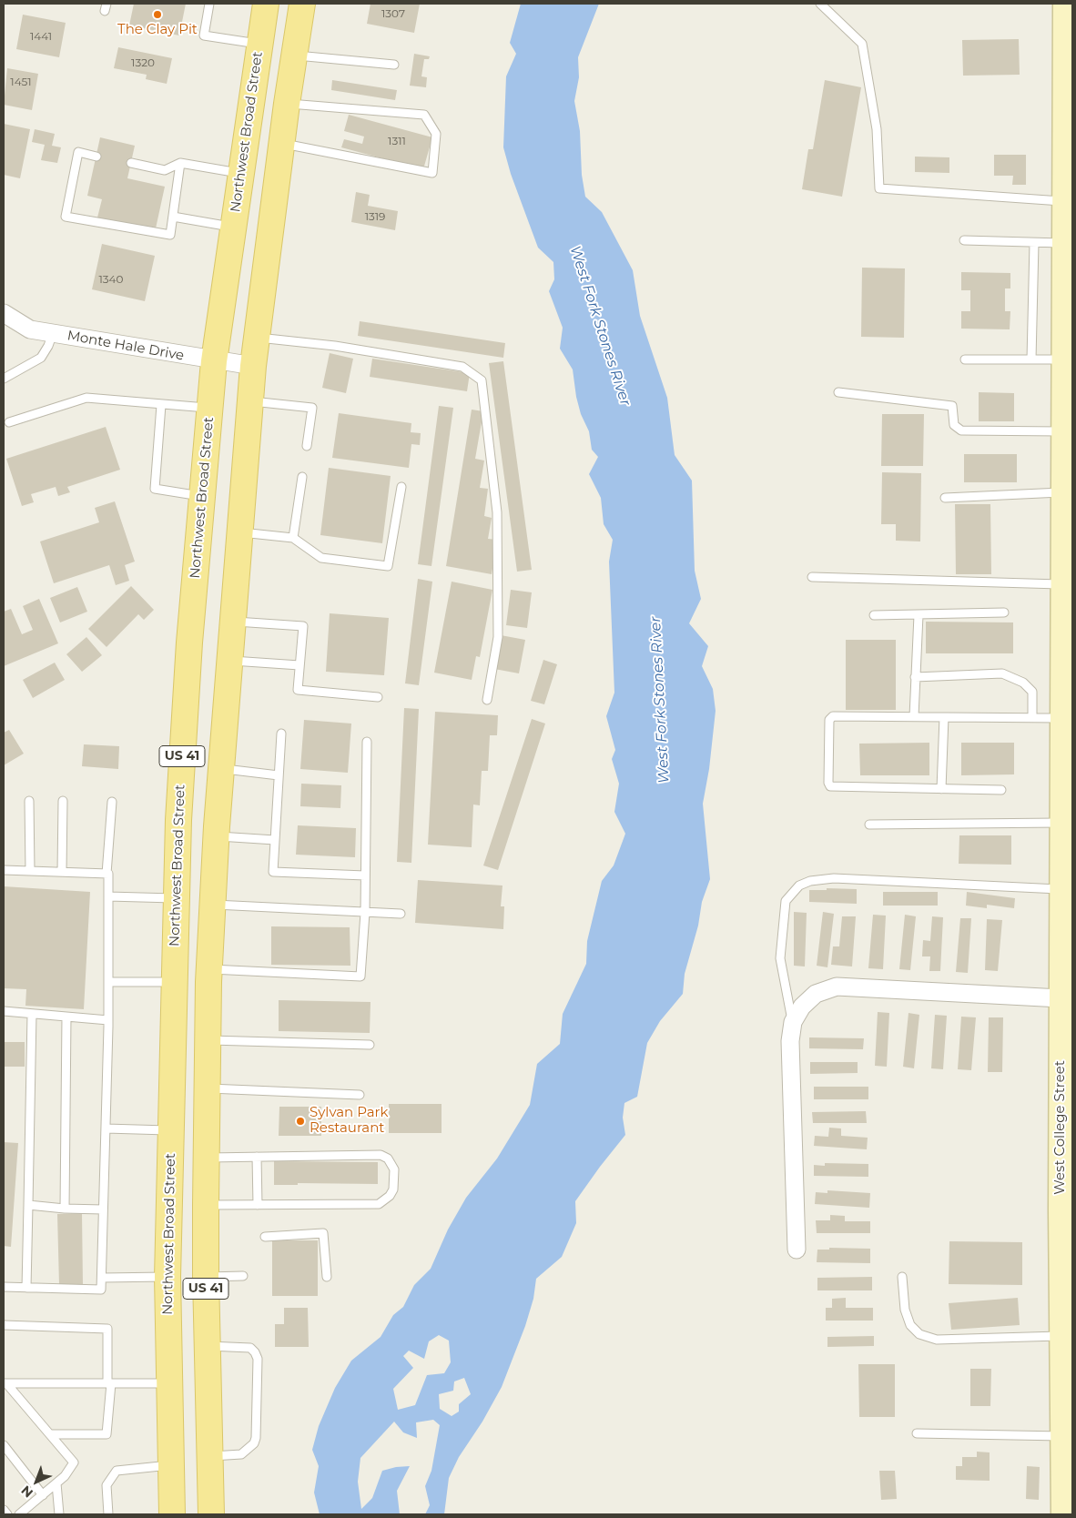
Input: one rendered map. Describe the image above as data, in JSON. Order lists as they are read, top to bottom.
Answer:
{
  "streets": {
    "main road": ["Northwest Broad Street", "US 41"],
    "street": ["Monte Hale Drive", "West College Street"]
  },
  "crossings": [
    ["Northwest Broad Street", "Monte Hale Drive"],
    ["Monte Hale Drive", "US 41"]
  ],
  "water": ["West Fork Stones River"],
  "places": ["The Clay Pit", "Sylvan Park Restaurant"],
  "house_numbers": [
    "1307",
    "1441",
    "1320",
    "1451",
    "1311",
    "1319",
    "1340"
  ],
  "north": "bottom left"
}
